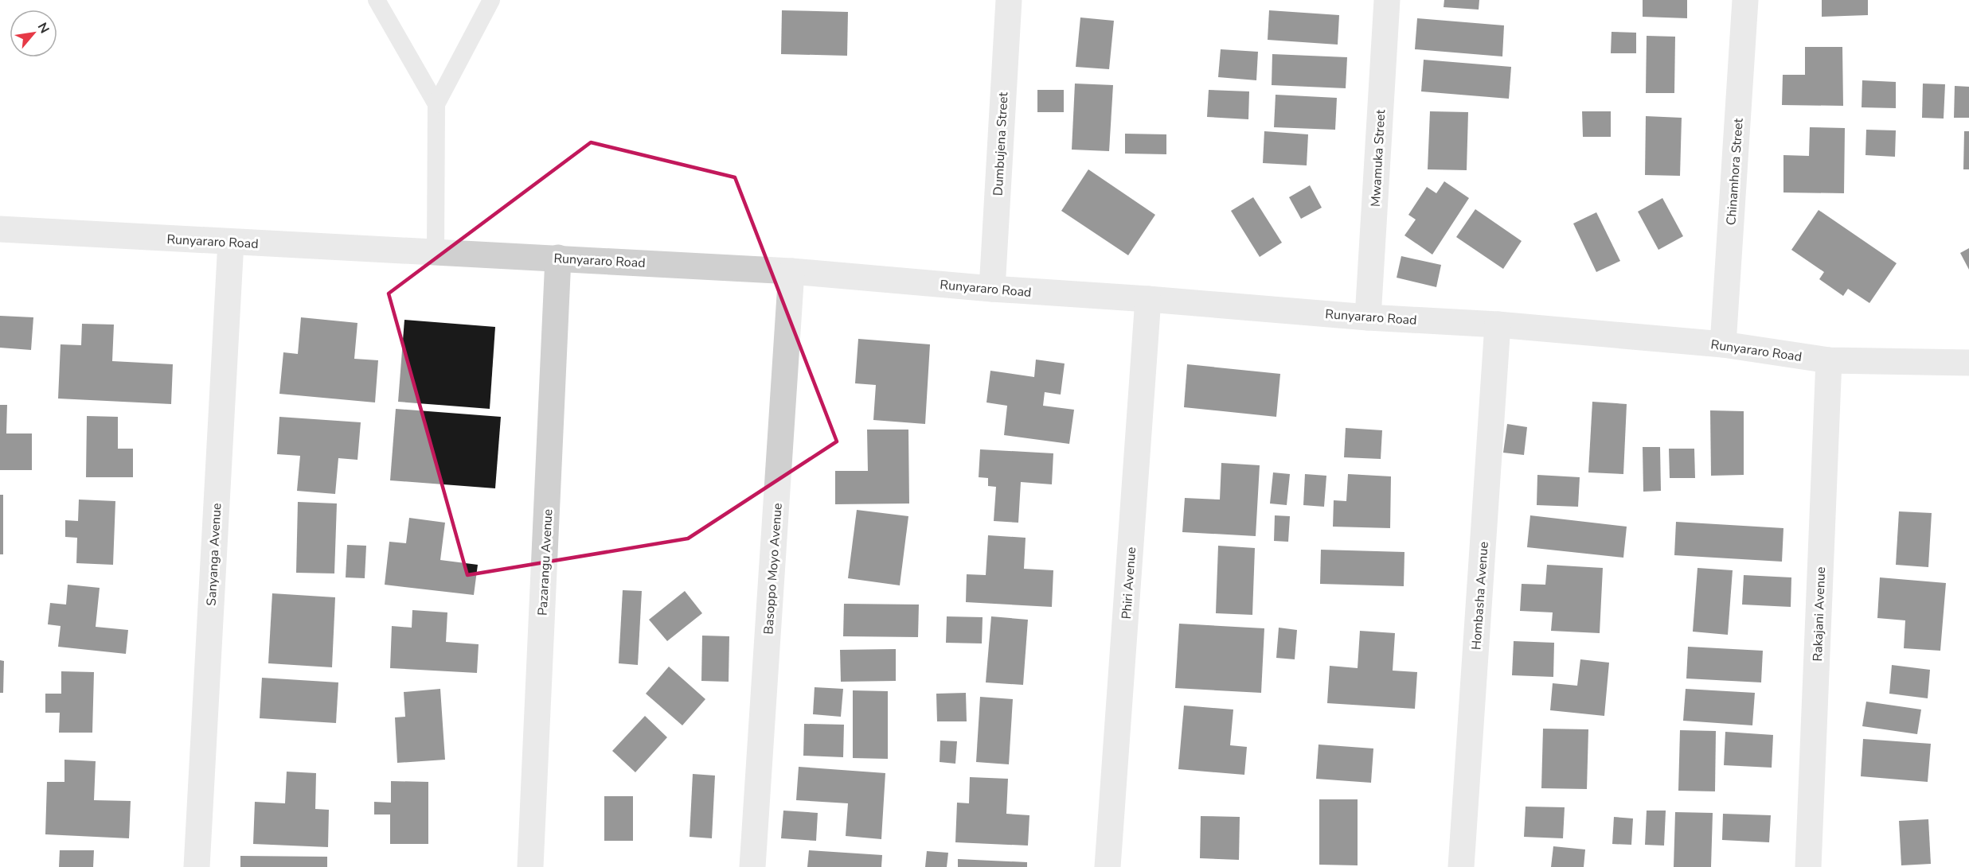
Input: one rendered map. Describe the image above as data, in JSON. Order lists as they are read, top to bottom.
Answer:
{
  "streets": {
    "street": [
      "Dumbujena Street",
      "Mwamuka Street",
      "Chinamhora Street",
      "Runyararo Road",
      "Sanyanga Avenue",
      "Pazarangu Avenue",
      "Basoppo Moyo Avenue",
      "Phiri Avenue",
      "Hombasha Avenue",
      "Rakajani Avenue"
    ]
  },
  "crossings": [
    ["Dumbujena Street", "Runyararo Road"],
    ["Mwamuka Street", "Runyararo Road"],
    ["Chinamhora Street", "Runyararo Road"],
    ["Runyararo Road", "Sanyanga Avenue"],
    ["Runyararo Road", "Pazarangu Avenue"],
    ["Runyararo Road", "Basoppo Moyo Avenue"],
    ["Runyararo Road", "Phiri Avenue"],
    ["Runyararo Road", "Hombasha Avenue"],
    ["Runyararo Road", "Rakajani Avenue"]
  ],
  "north": "top right"
}
